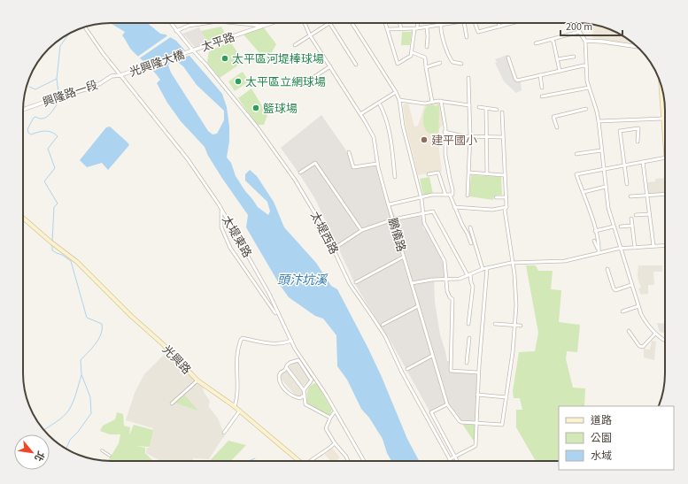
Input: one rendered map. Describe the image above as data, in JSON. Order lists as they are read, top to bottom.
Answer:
{
  "streets": {
    "main road": ["光興路"],
    "street": [
      "太平路",
      "光興隆大橋",
      "興隆路一段",
      "太堤西路",
      "鵬儀路",
      "太堤東路"
    ]
  },
  "crossings": [
    ["太平路", "光興隆大橋"],
    ["太平路", "太堤西路"],
    ["光興隆大橋", "興隆路一段"],
    ["光興隆大橋", "太堤西路"],
    ["光興隆大橋", "太堤東路"],
    ["興隆路一段", "太堤東路"]
  ],
  "water": ["頭汴坑溪"],
  "places": [
    "太平區河堤棒球場",
    "太平區立網球場",
    "籃球場",
    "建平國小"
  ],
  "legend": ["道路", "公園", "水域"],
  "scale_bar": "200 m",
  "north": "bottom right"
}
